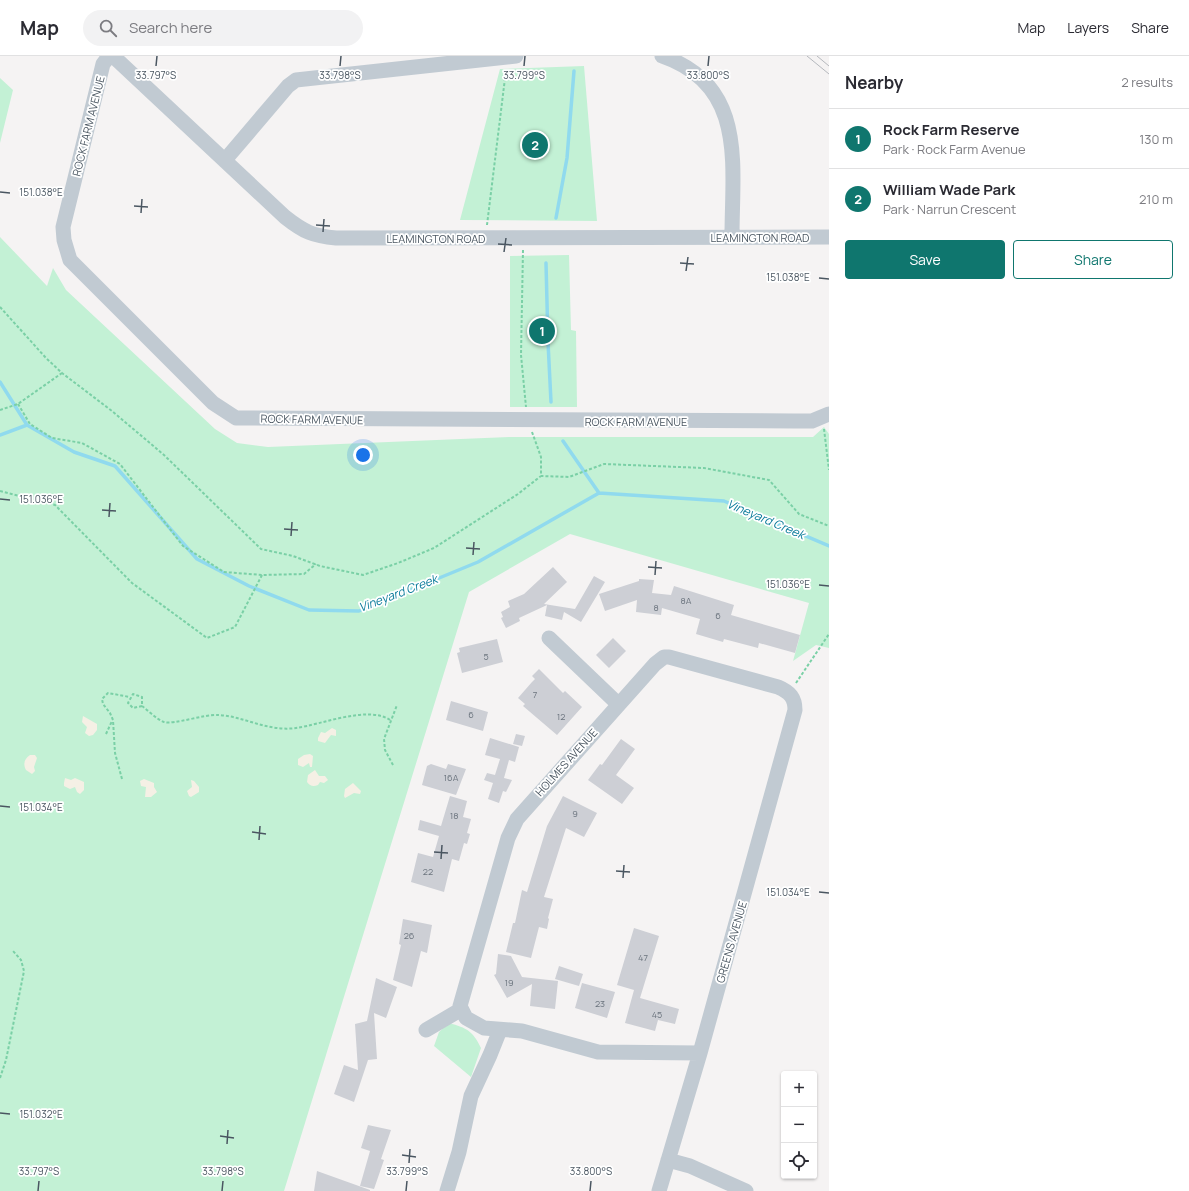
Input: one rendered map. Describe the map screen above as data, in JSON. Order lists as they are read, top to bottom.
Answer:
{
  "streets": {
    "street": [
      "ROCK FARM AVENUE",
      "LEAMINGTON ROAD",
      "HOLMES AVENUE",
      "GREENS AVENUE"
    ]
  },
  "crossings": [
    ["HOLMES AVENUE", "GREENS AVENUE"]
  ],
  "water": ["Vineyard Creek"],
  "house_numbers": [
    "8A",
    "8",
    "6",
    "5",
    "7",
    "6",
    "12",
    "16A",
    "9",
    "18",
    "22",
    "26",
    "47",
    "19",
    "23",
    "45"
  ],
  "page": {
    "header": "Map",
    "search": "Search here",
    "nav": ["Map", "Layers", "Share"],
    "heading": ["Nearby", "2 results"],
    "list": [
      {
        "mark": "1",
        "name": "Rock Farm Reserve",
        "note": "Park · Rock Farm Avenue",
        "value": "130 m"
      },
      {
        "mark": "2",
        "name": "William Wade Park",
        "note": "Park · Narrun Crescent",
        "value": "210 m"
      }
    ],
    "pins": ["2", "1"],
    "buttons": ["Save", "Share"],
    "map_buttons": ["+", "−"]
  },
  "coordinates": [
    "33.797°S",
    "33.798°S",
    "33.799°S",
    "33.800°S",
    "151.038°E",
    "151.036°E",
    "151.034°E",
    "151.032°E"
  ]
}
